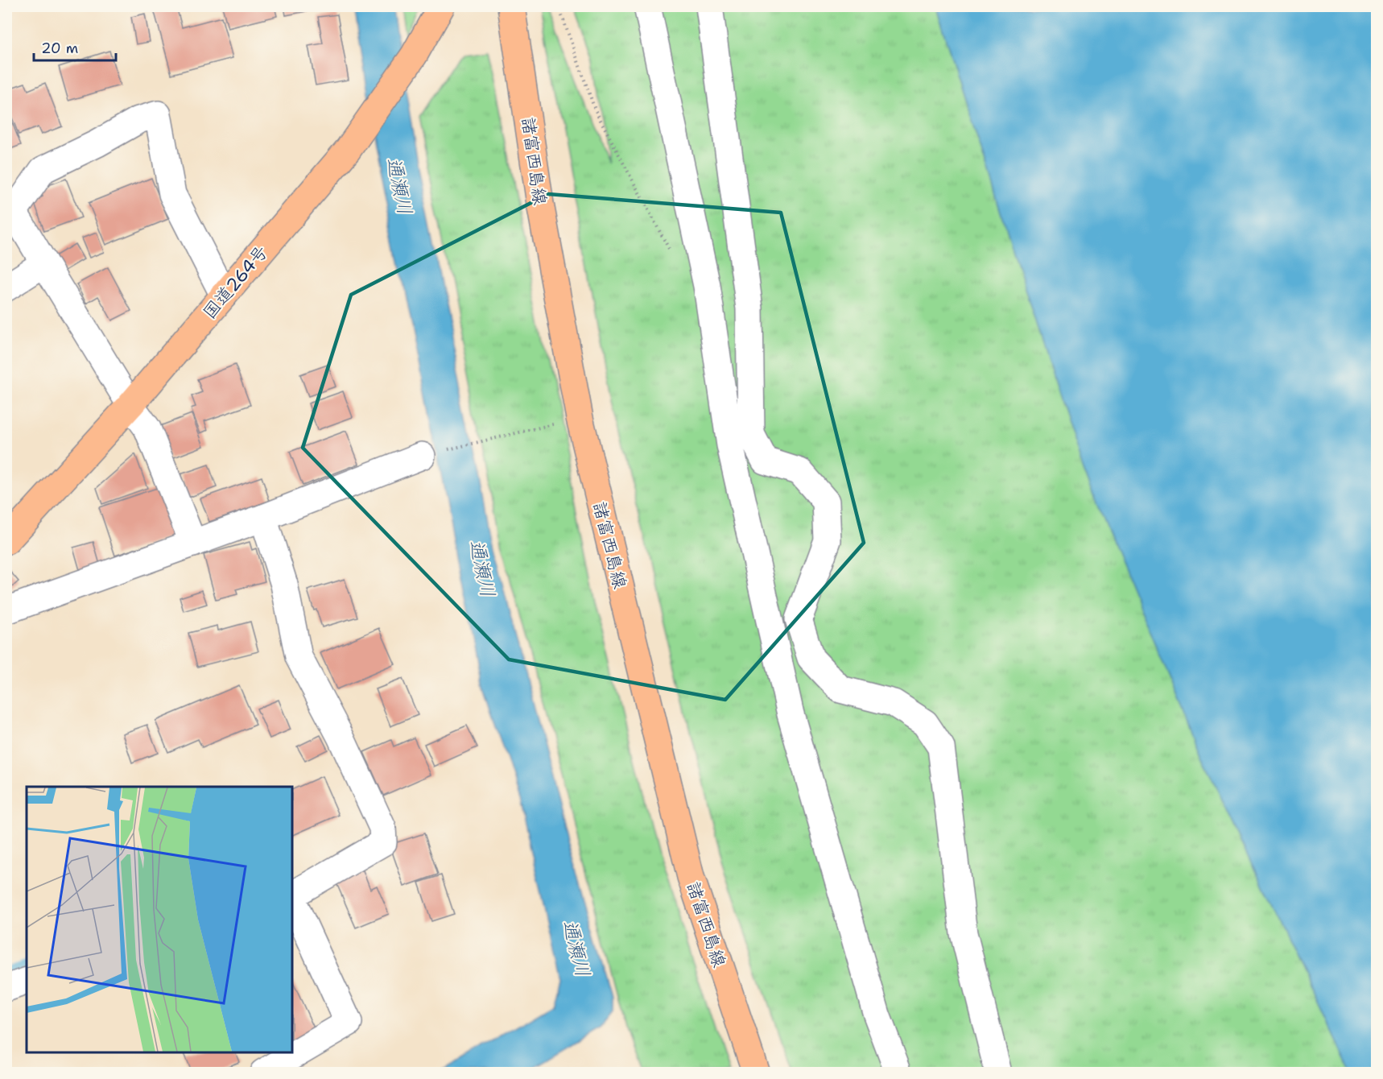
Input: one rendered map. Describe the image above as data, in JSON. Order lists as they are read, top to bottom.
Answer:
{
  "streets": {
    "main road": ["諸富西島線", "国道264号"]
  },
  "water": ["通瀬川"],
  "scale_bar": "20 m"
}
